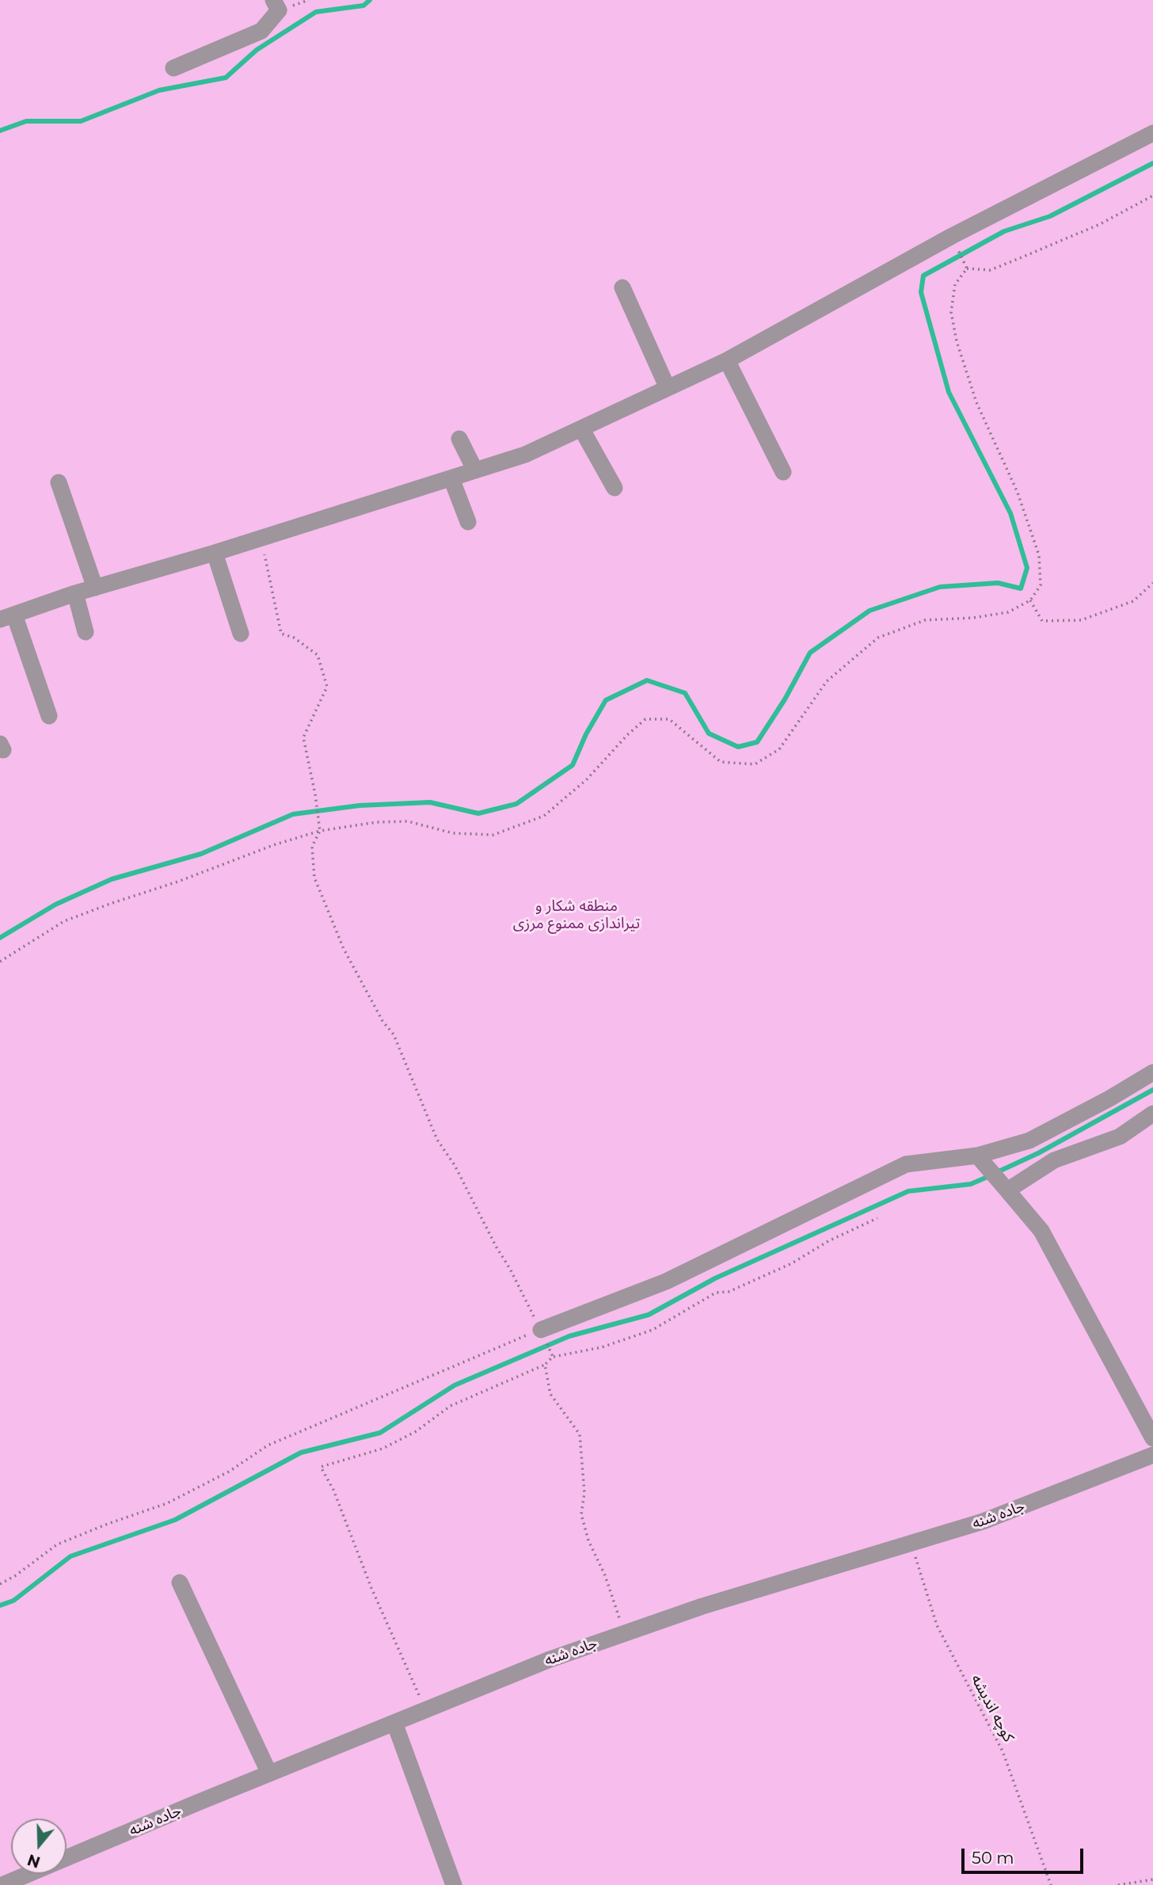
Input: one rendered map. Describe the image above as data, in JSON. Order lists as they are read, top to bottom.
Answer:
{
  "streets": {
    "street": ["جاده شنه"],
    "path": ["کوچه اندیشه"]
  },
  "crossings": [
    ["جاده شنه", "کوچه اندیشه"]
  ],
  "parks": ["منطقه شکار و تیراندازی ممنوع مرزی"],
  "scale_bar": "50 m",
  "north": "bottom"
}
